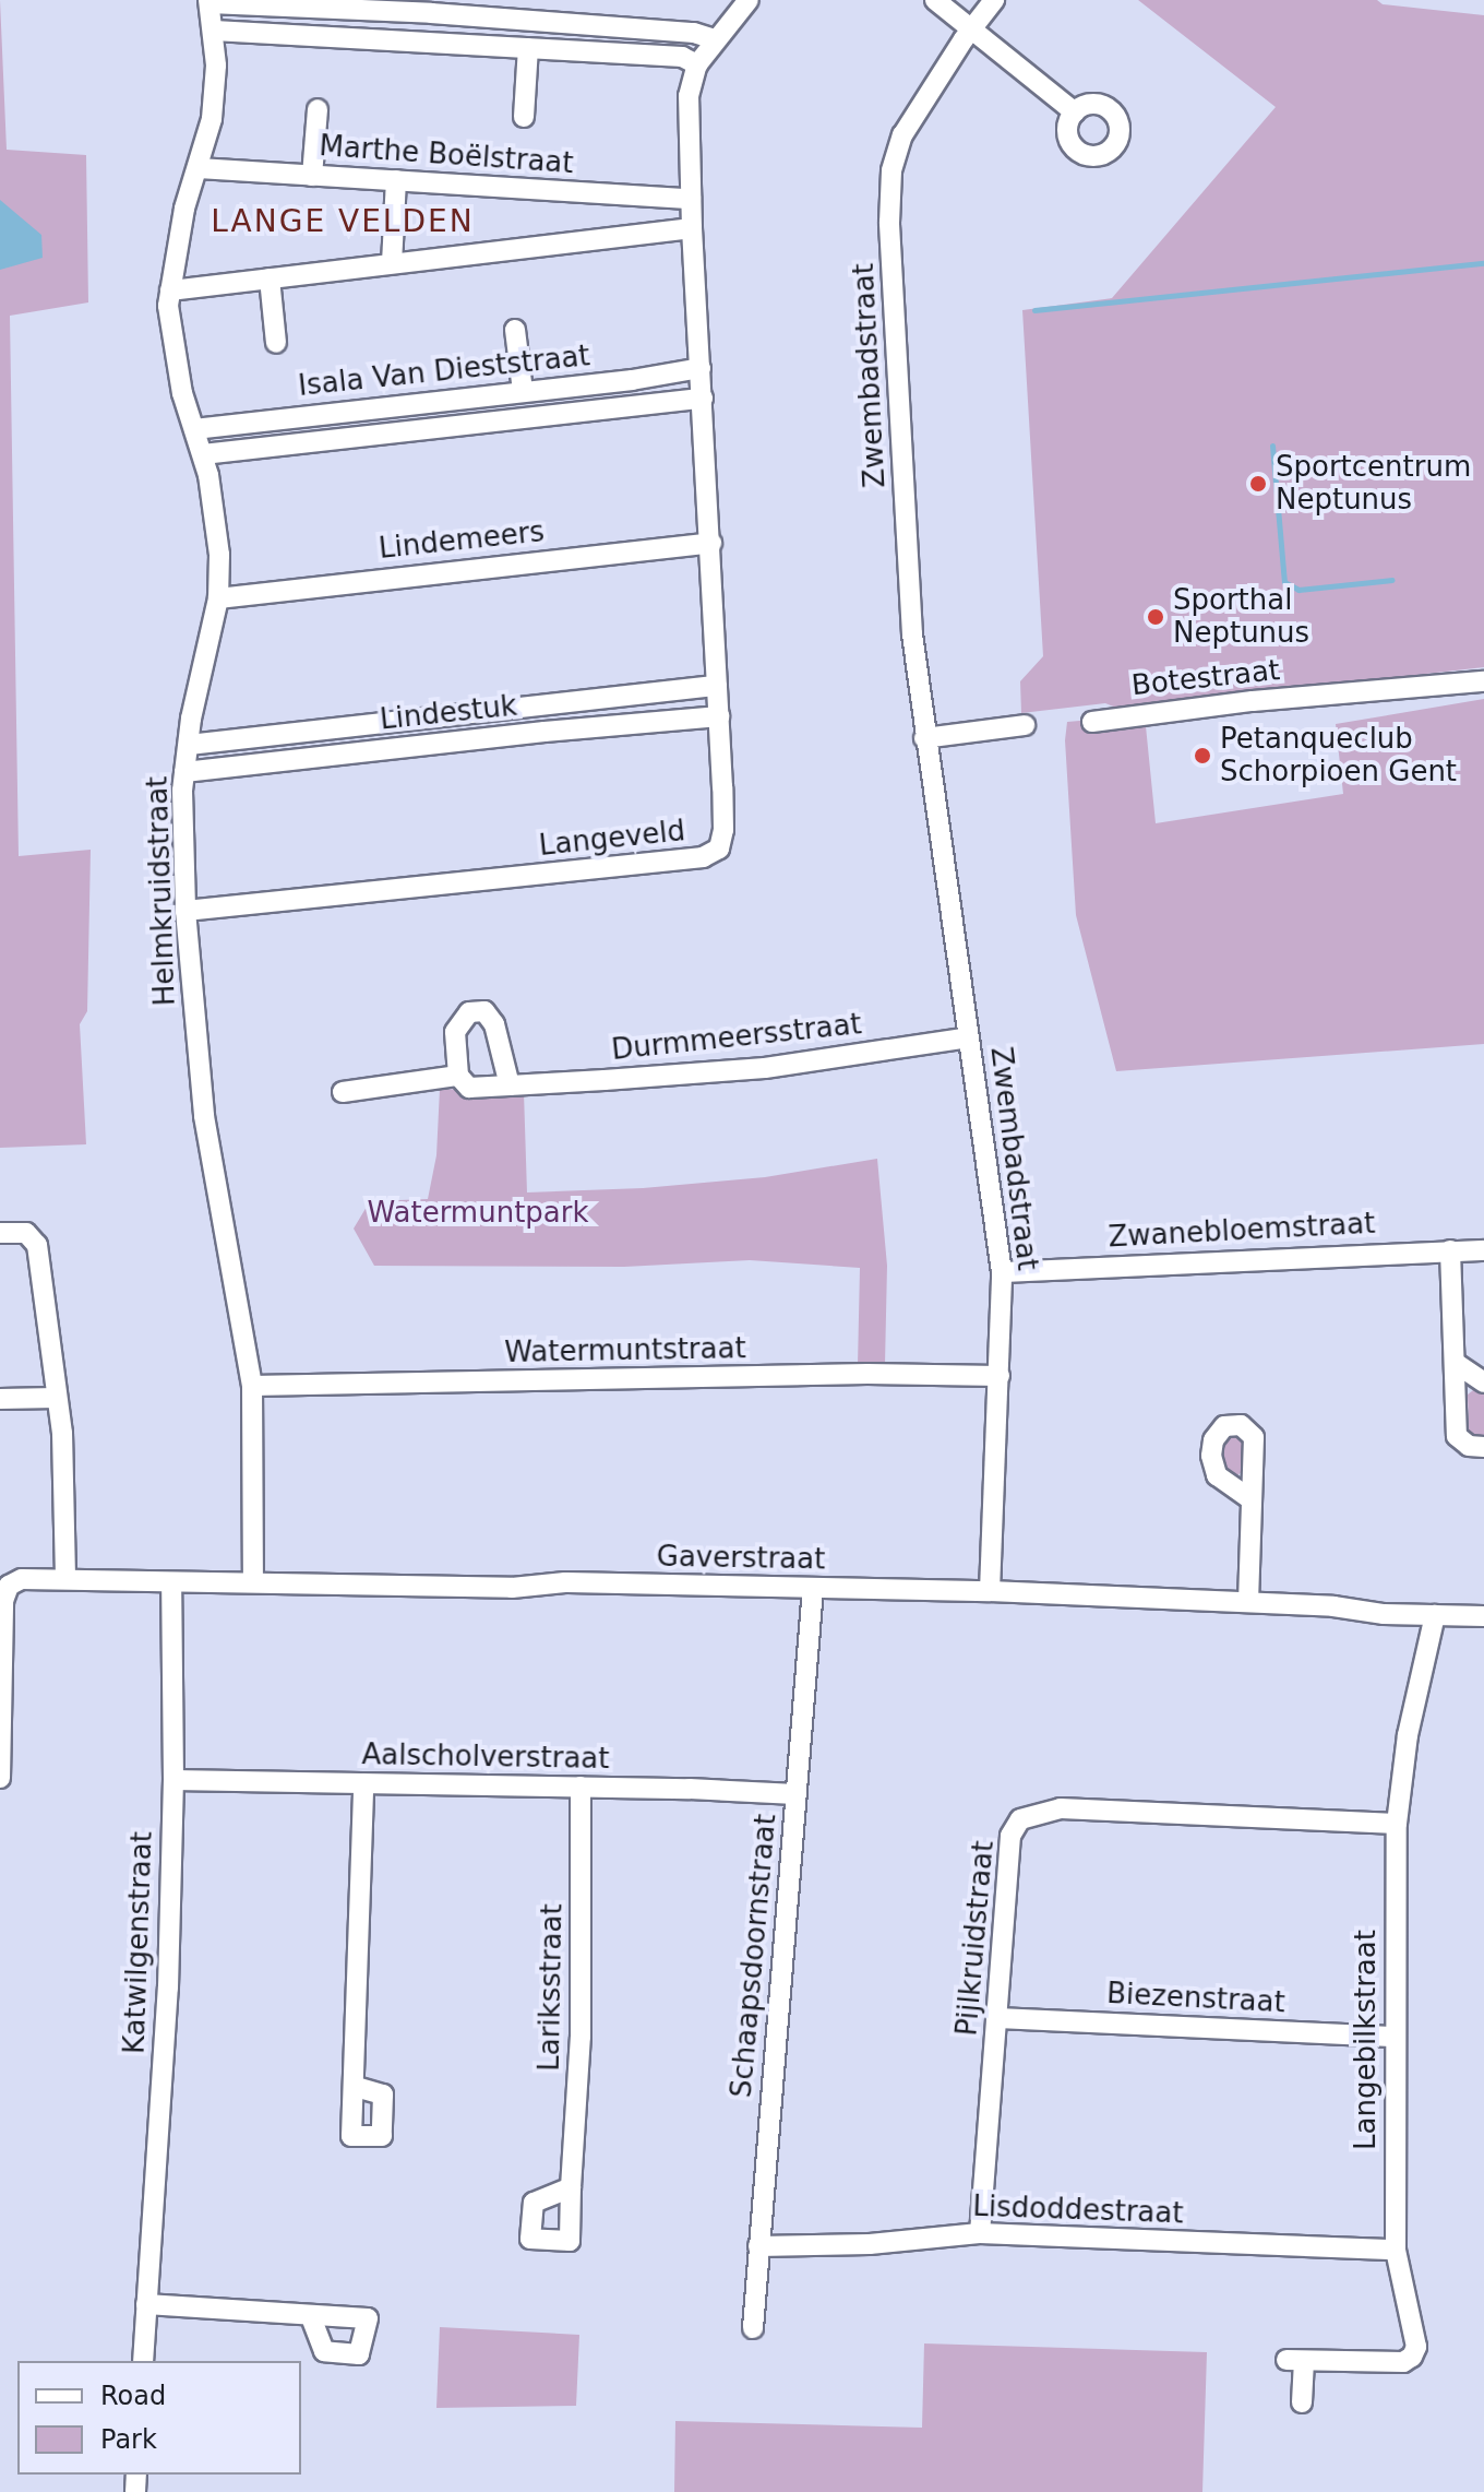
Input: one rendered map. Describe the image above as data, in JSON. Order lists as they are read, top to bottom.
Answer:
{
  "streets": {
    "street": [
      "Marthe Boëlstraat",
      "Isala Van Dieststraat",
      "Zwembadstraat",
      "Lindemeers",
      "Botestraat",
      "Lindestuk",
      "Langeveld",
      "Helmkruidstraat",
      "Durmmeersstraat",
      "Zwanebloemstraat",
      "Watermuntstraat",
      "Gaverstraat",
      "Aalscholverstraat",
      "Pijlkruidstraat",
      "Katwilgenstraat",
      "Schaapsdoornstraat",
      "Lariksstraat",
      "Biezenstraat",
      "Langebilkstraat",
      "Lisdoddestraat"
    ]
  },
  "crossings": [
    ["Marthe Boëlstraat", "Helmkruidstraat"],
    ["Isala Van Dieststraat", "Langeveld"],
    ["Isala Van Dieststraat", "Helmkruidstraat"],
    ["Zwembadstraat", "Durmmeersstraat"],
    ["Zwembadstraat", "Zwanebloemstraat"],
    ["Zwembadstraat", "Watermuntstraat"],
    ["Zwembadstraat", "Gaverstraat"],
    ["Lindemeers", "Langeveld"],
    ["Lindemeers", "Helmkruidstraat"],
    ["Lindestuk", "Langeveld"],
    ["Lindestuk", "Helmkruidstraat"],
    ["Langeveld", "Helmkruidstraat"],
    ["Helmkruidstraat", "Watermuntstraat"],
    ["Helmkruidstraat", "Gaverstraat"],
    ["Gaverstraat", "Katwilgenstraat"],
    ["Gaverstraat", "Schaapsdoornstraat"],
    ["Gaverstraat", "Langebilkstraat"],
    ["Aalscholverstraat", "Katwilgenstraat"],
    ["Aalscholverstraat", "Schaapsdoornstraat"],
    ["Aalscholverstraat", "Lariksstraat"],
    ["Pijlkruidstraat", "Biezenstraat"],
    ["Pijlkruidstraat", "Langebilkstraat"],
    ["Pijlkruidstraat", "Lisdoddestraat"],
    ["Schaapsdoornstraat", "Lisdoddestraat"],
    ["Biezenstraat", "Langebilkstraat"],
    ["Langebilkstraat", "Lisdoddestraat"]
  ],
  "districts": ["LANGE VELDEN"],
  "parks": ["Watermuntpark"],
  "places": ["Sportcentrum Neptunus", "Sporthal Neptunus", "Petanqueclub Schorpioen Gent"],
  "legend": ["Road", "Park"]
}
